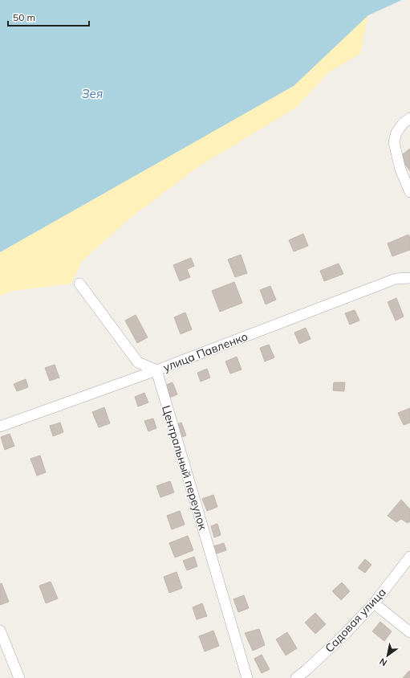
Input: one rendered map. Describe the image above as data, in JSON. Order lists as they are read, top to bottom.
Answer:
{
  "streets": {
    "street": ["улица Павленко", "Центральный переулок", "Садовая улица"]
  },
  "crossings": [
    ["улица Павленко", "Центральный переулок"]
  ],
  "water": ["Зея"],
  "scale_bar": "50 m",
  "north": "bottom left"
}
